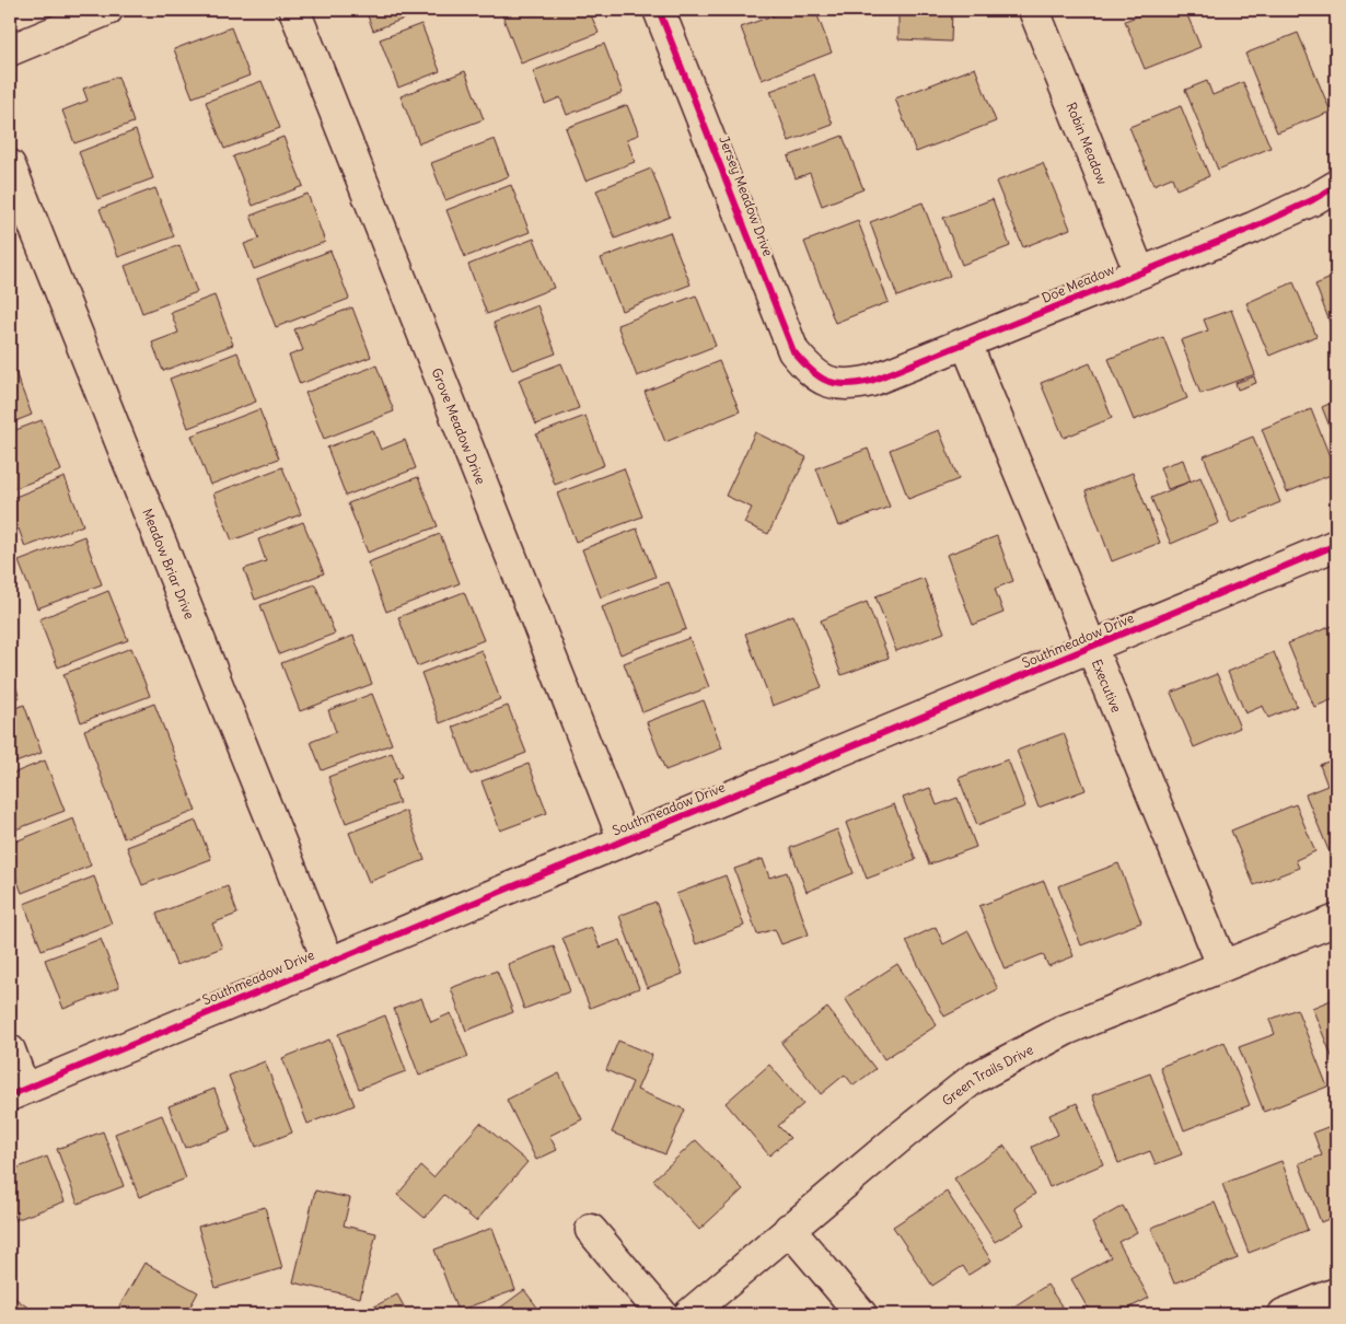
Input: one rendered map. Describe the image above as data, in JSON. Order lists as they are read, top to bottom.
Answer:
{
  "streets": {
    "street": [
      "Robin Meadow",
      "Jersey Meadow Drive",
      "Doe Meadow",
      "Grove Meadow Drive",
      "Meadow Briar Drive",
      "Southmeadow Drive",
      "Executive",
      "Green Trails Drive"
    ]
  },
  "crossings": [
    ["Robin Meadow", "Doe Meadow"],
    ["Jersey Meadow Drive", "Doe Meadow"],
    ["Doe Meadow", "Executive"],
    ["Grove Meadow Drive", "Southmeadow Drive"],
    ["Meadow Briar Drive", "Southmeadow Drive"],
    ["Southmeadow Drive", "Executive"],
    ["Executive", "Green Trails Drive"]
  ]
}
